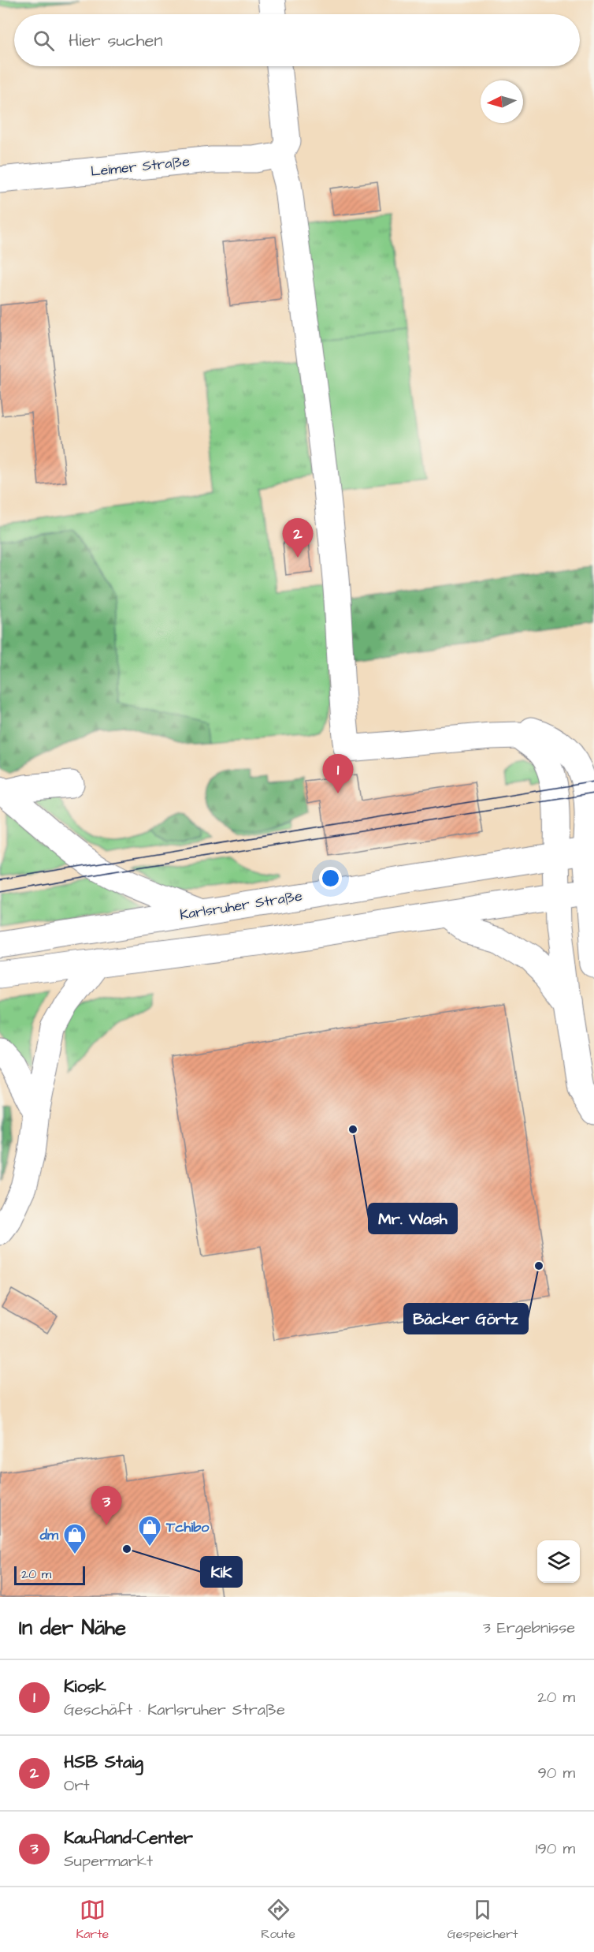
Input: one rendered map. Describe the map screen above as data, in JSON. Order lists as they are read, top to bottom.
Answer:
{
  "streets": {
    "main road": ["Leimer Straße", "Karlsruher Straße"]
  },
  "places": {
    "other": ["Mr. Wash", "Bäcker Görtz", "KiK"],
    "shop": ["Tchibo", "dm"]
  },
  "scale_bar": "20 m",
  "north": "left",
  "page": {
    "search": "Hier suchen",
    "pins": ["2", "1", "3"],
    "scale": "20 m",
    "heading": ["In der Nähe", "3 Ergebnisse"],
    "list": [
      {
        "mark": "1",
        "name": "Kiosk",
        "note": "Geschäft · Karlsruher Straße",
        "value": "20 m"
      },
      {
        "mark": "2",
        "name": "HSB Staig",
        "note": "Ort",
        "value": "90 m"
      },
      {
        "mark": "3",
        "name": "Kaufland-Center",
        "note": "Supermarkt",
        "value": "190 m"
      }
    ],
    "nav": ["Karte", "Route", "Gespeichert"]
  }
}
